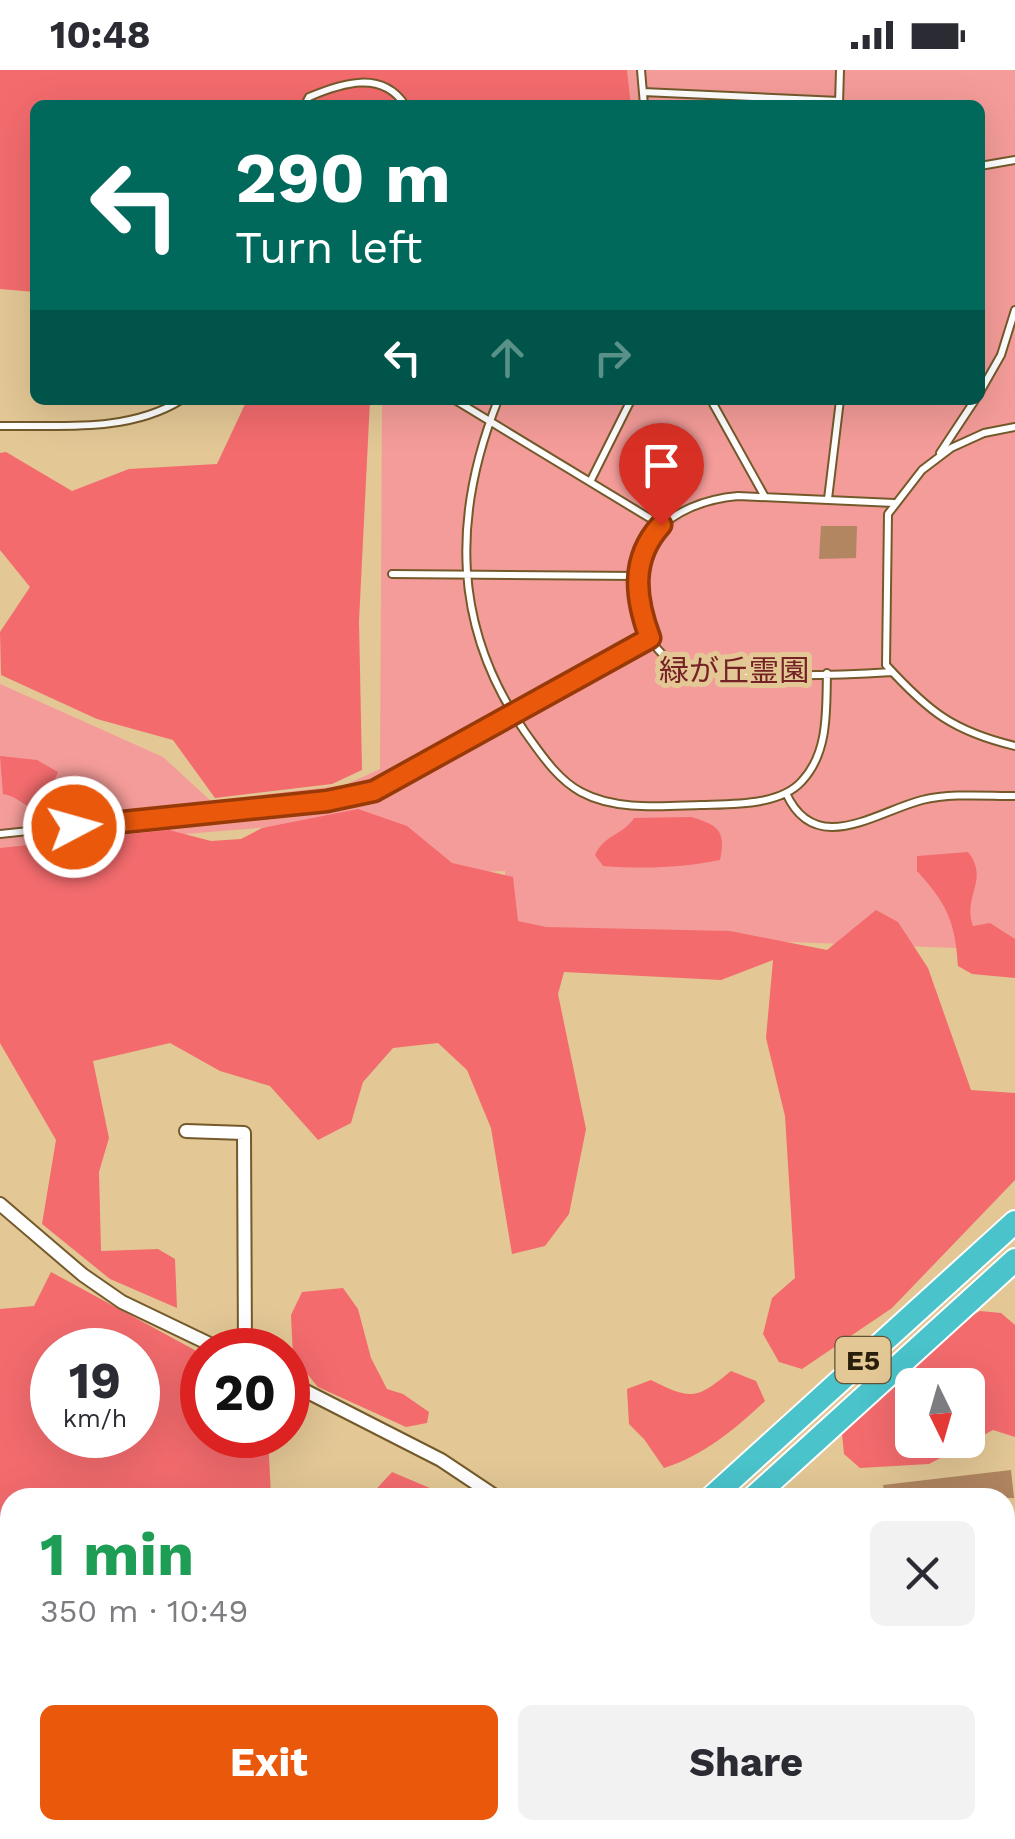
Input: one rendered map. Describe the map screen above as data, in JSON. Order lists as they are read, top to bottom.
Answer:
{
  "streets": {
    "highway": ["E5"]
  },
  "parks": ["緑が丘霊園"],
  "north": "bottom",
  "page": {
    "status": "10:48",
    "turn": ["290 m", "Turn left"],
    "speed": "19 km/h",
    "limit": "20",
    "heading": ["1 min", "350 m · 10:49"],
    "buttons": ["Exit", "Share"]
  }
}
